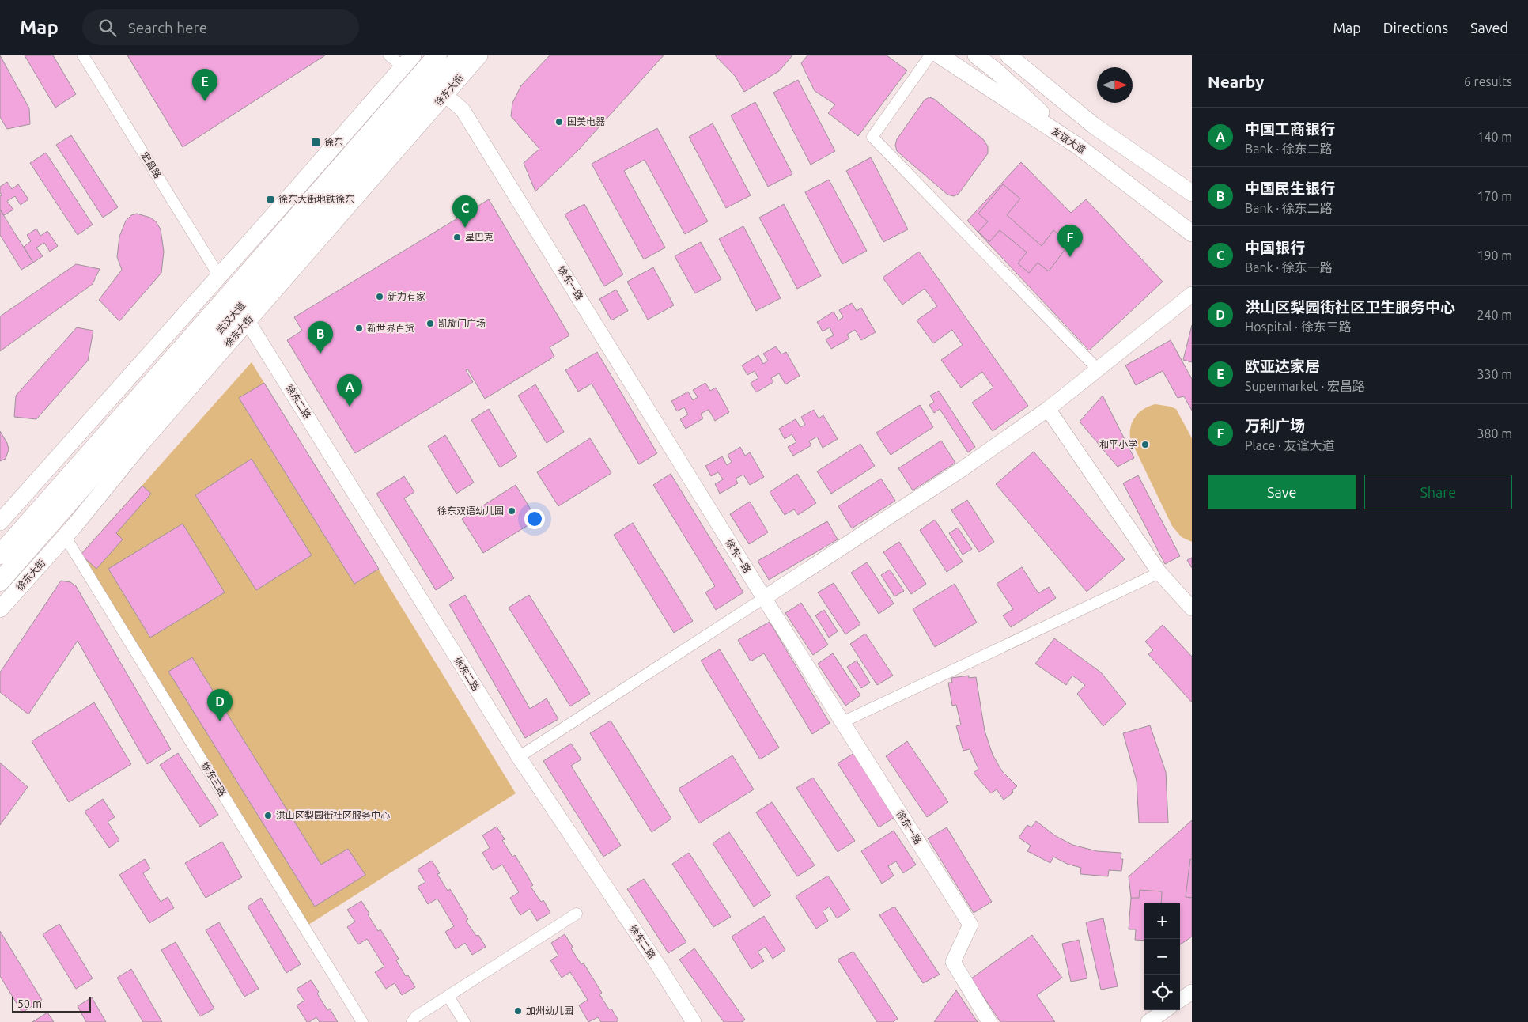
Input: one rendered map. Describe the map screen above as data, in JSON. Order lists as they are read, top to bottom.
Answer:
{
  "streets": {
    "highway": ["武汉大道"],
    "main road": ["徐东大街", "友谊大道"],
    "street": [
      "宏昌路",
      "徐东一路",
      "徐东二路",
      "徐东三路"
    ]
  },
  "crossings": [
    ["徐东大街", "徐东一路"],
    ["徐东大街", "徐东二路"],
    ["徐东大街", "徐东三路"]
  ],
  "places": {
    "other": [
      "国美电器",
      "星巴克",
      "新力有家",
      "凯旋门广场",
      "新世界百货",
      "和平小学",
      "徐东双语幼儿园",
      "洪山区梨园街社区服务中心",
      "加州幼儿园"
    ],
    "transit": ["徐东", "徐东大街地铁徐东"]
  },
  "scale_bar": "50 m",
  "north": "right",
  "page": {
    "header": "Map",
    "search": "Search here",
    "nav": ["Map", "Directions", "Saved"],
    "heading": ["Nearby", "6 results"],
    "pins": [
      "E",
      "C",
      "F",
      "B",
      "A",
      "D"
    ],
    "list": [
      {
        "mark": "A",
        "name": "中国工商银行",
        "note": "Bank · 徐东二路",
        "value": "140 m"
      },
      {
        "mark": "B",
        "name": "中国民生银行",
        "note": "Bank · 徐东二路",
        "value": "170 m"
      },
      {
        "mark": "C",
        "name": "中国银行",
        "note": "Bank · 徐东一路",
        "value": "190 m"
      },
      {
        "mark": "D",
        "name": "洪山区梨园街社区卫生服务中心",
        "note": "Hospital · 徐东三路",
        "value": "240 m"
      },
      {
        "mark": "E",
        "name": "欧亚达家居",
        "note": "Supermarket · 宏昌路",
        "value": "330 m"
      },
      {
        "mark": "F",
        "name": "万利广场",
        "note": "Place · 友谊大道",
        "value": "380 m"
      }
    ],
    "buttons": ["Save", "Share"],
    "map_buttons": ["+", "−"],
    "scale": "50 m"
  }
}
